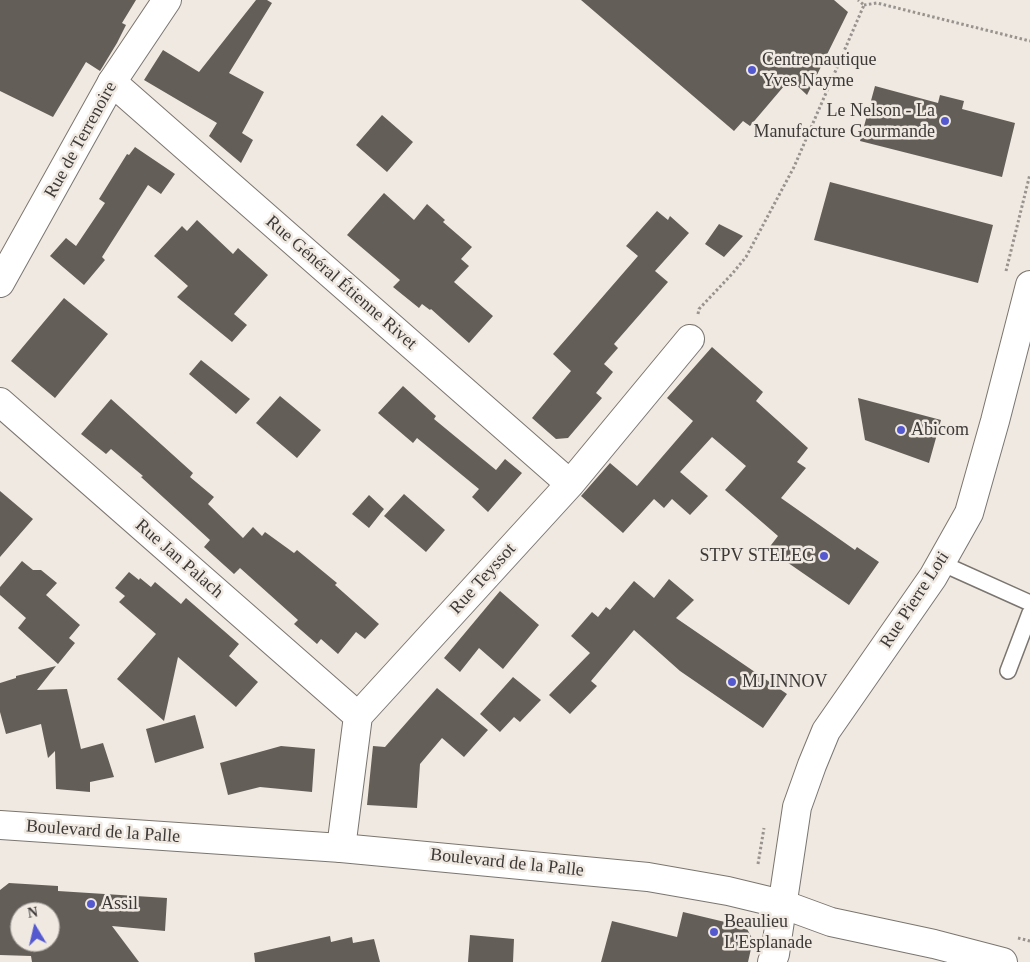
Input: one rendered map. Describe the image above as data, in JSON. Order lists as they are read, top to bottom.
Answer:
{
  "streets": {
    "street": [
      "Rue de Terrenoire",
      "Rue Général Étienne Rivet",
      "Rue Jan Palach",
      "Rue Teyssot",
      "Rue Pierre Loti",
      "Boulevard de la Palle"
    ]
  },
  "crossings": [
    ["Rue de Terrenoire", "Rue Général Étienne Rivet"],
    ["Rue Général Étienne Rivet", "Rue Teyssot"],
    ["Rue Jan Palach", "Rue Teyssot"],
    ["Rue Pierre Loti", "Boulevard de la Palle"]
  ],
  "places": [
    "Centre nautique Yves Nayme",
    "Le Nelson - La Manufacture Gourmande",
    "Abicom",
    "STPV STELEC",
    "MJ INNOV",
    "Assil",
    "Beaulieu L'Esplanade"
  ],
  "north": "top"
}
